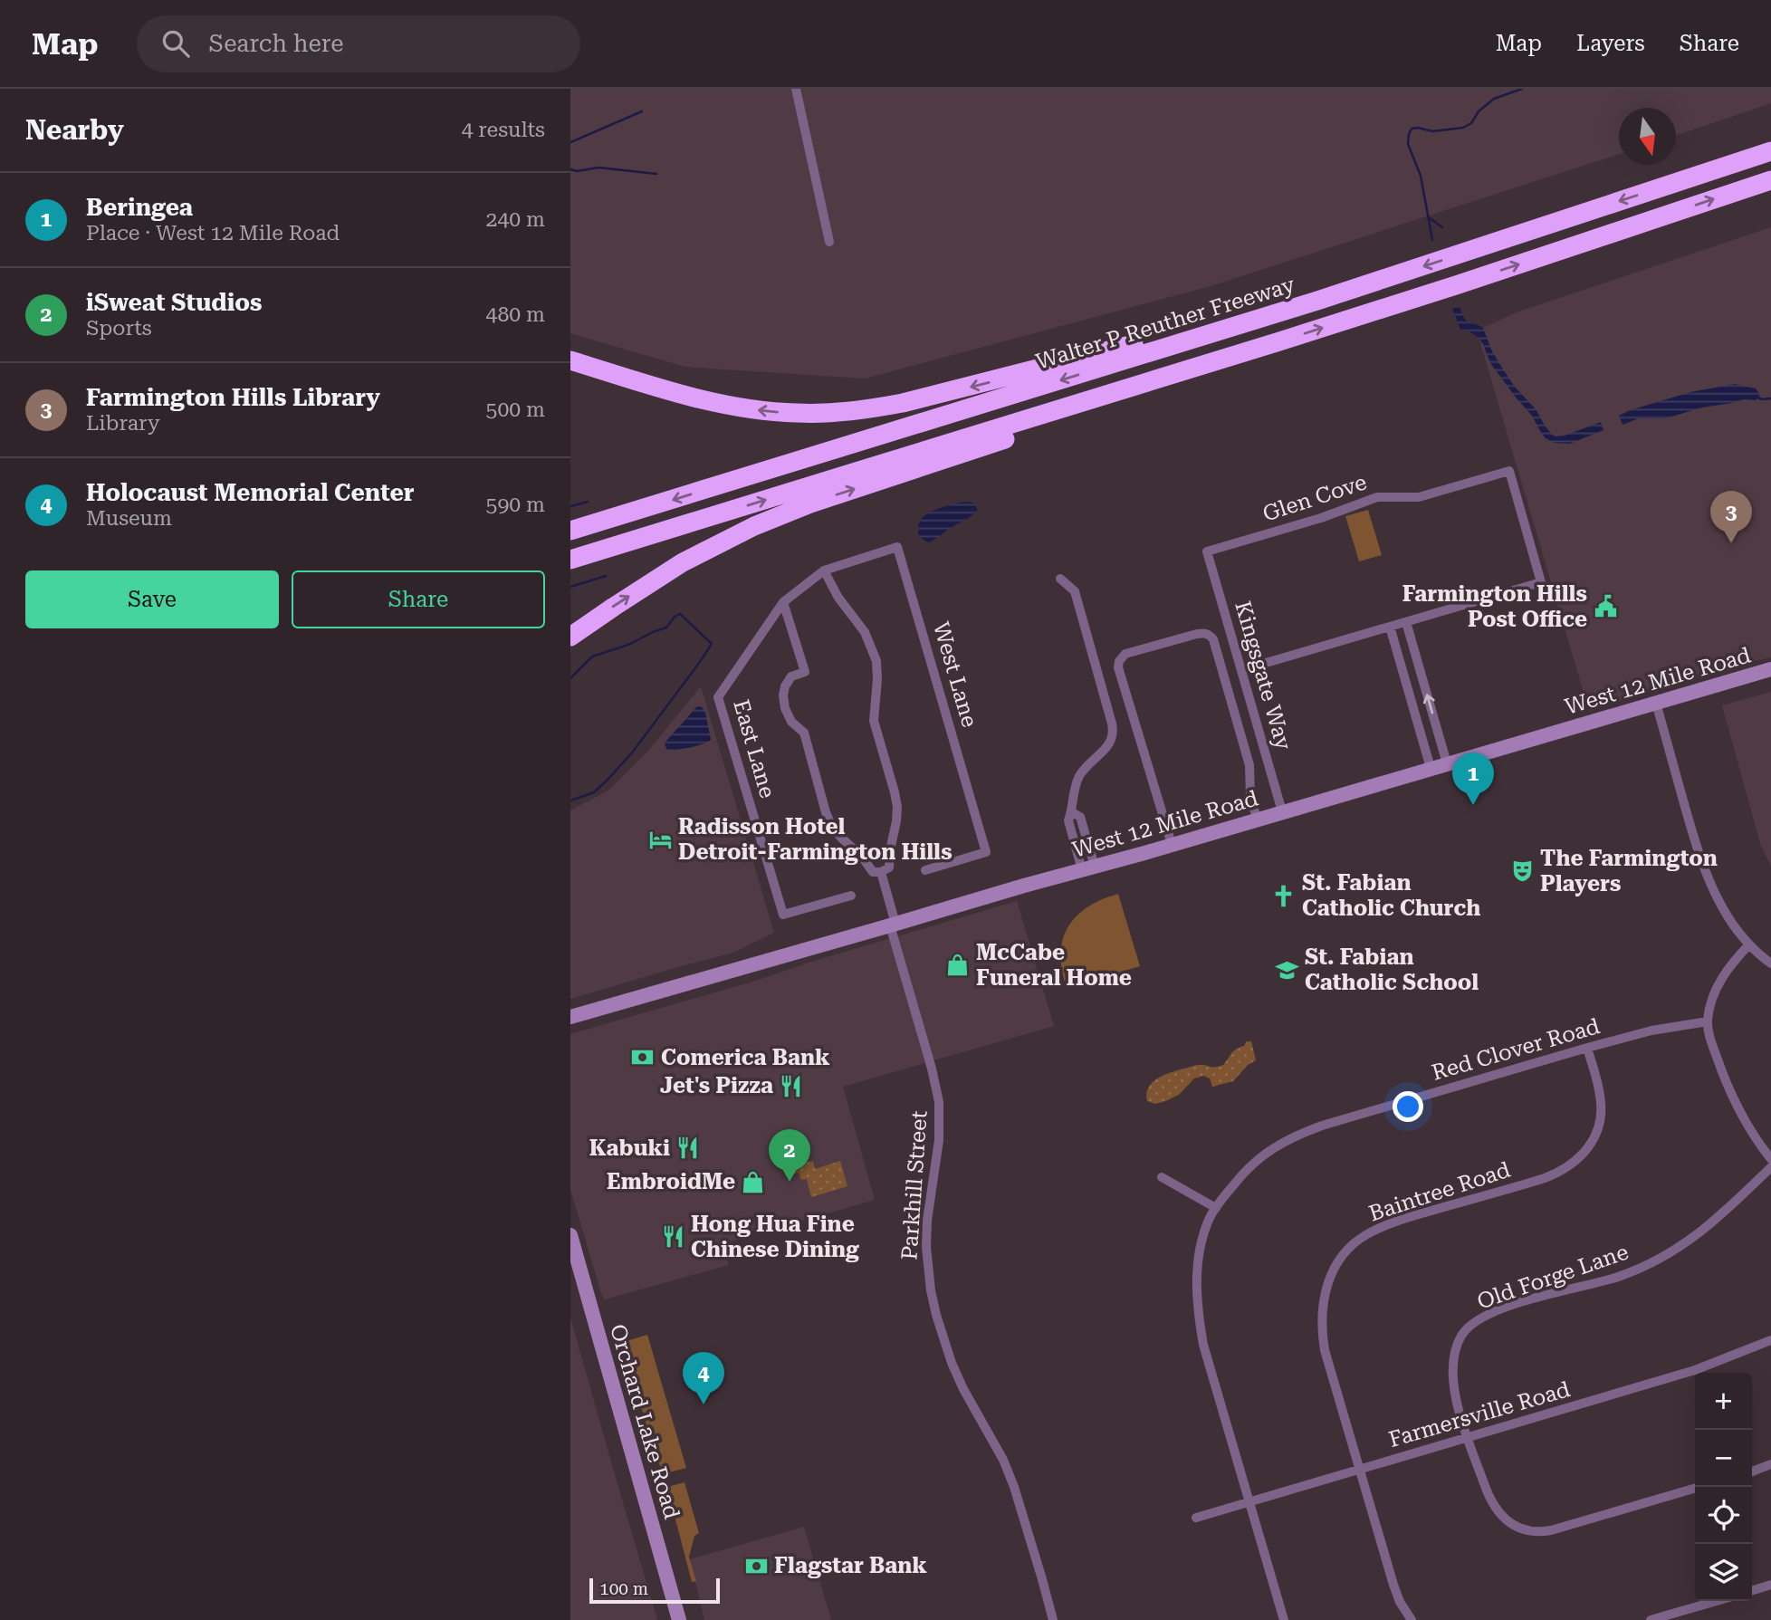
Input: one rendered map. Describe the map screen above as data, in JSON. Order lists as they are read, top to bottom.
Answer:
{
  "streets": {
    "highway": ["Walter P Reuther Freeway"],
    "main road": ["West 12 Mile Road", "Orchard Lake Road"],
    "street": [
      "Glen Cove",
      "West Lane",
      "Kingsgate Way",
      "East Lane",
      "Red Clover Road",
      "Parkhill Street",
      "Baintree Road",
      "Old Forge Lane",
      "Farmersville Road"
    ]
  },
  "crossings": [
    ["Glen Cove", "Kingsgate Way"],
    ["West Lane", "East Lane"],
    ["Kingsgate Way", "West 12 Mile Road"],
    ["West 12 Mile Road", "Parkhill Street"],
    ["Red Clover Road", "Baintree Road"],
    ["Red Clover Road", "Farmersville Road"],
    ["Baintree Road", "Farmersville Road"],
    ["Old Forge Lane", "Farmersville Road"]
  ],
  "places": {
    "public building": ["Farmington Hills Post Office"],
    "hotel": ["Radisson Hotel Detroit-Farmington Hills"],
    "theatre": ["The Farmington Players"],
    "church": ["St. Fabian Catholic Church"],
    "shop": ["McCabe Funeral Home", "EmbroidMe"],
    "school or university": ["St. Fabian Catholic School"],
    "bank": ["Comerica Bank", "Flagstar Bank"],
    "restaurant": ["Jet's Pizza", "Kabuki", "Hong Hua Fine Chinese Dining"]
  },
  "scale_bar": "100 m",
  "north": "bottom",
  "page": {
    "header": "Map",
    "search": "Search here",
    "nav": ["Map", "Layers", "Share"],
    "heading": ["Nearby", "4 results"],
    "list": [
      {
        "mark": "1",
        "name": "Beringea",
        "note": "Place · West 12 Mile Road",
        "value": "240 m"
      },
      {
        "mark": "2",
        "name": "iSweat Studios",
        "note": "Sports",
        "value": "480 m"
      },
      {
        "mark": "3",
        "name": "Farmington Hills Library",
        "note": "Library",
        "value": "500 m"
      },
      {
        "mark": "4",
        "name": "Holocaust Memorial Center",
        "note": "Museum",
        "value": "590 m"
      }
    ],
    "pins": [
      "3",
      "1",
      "2",
      "4"
    ],
    "buttons": ["Save", "Share"],
    "map_buttons": ["+", "−"],
    "scale": "100 m"
  }
}
